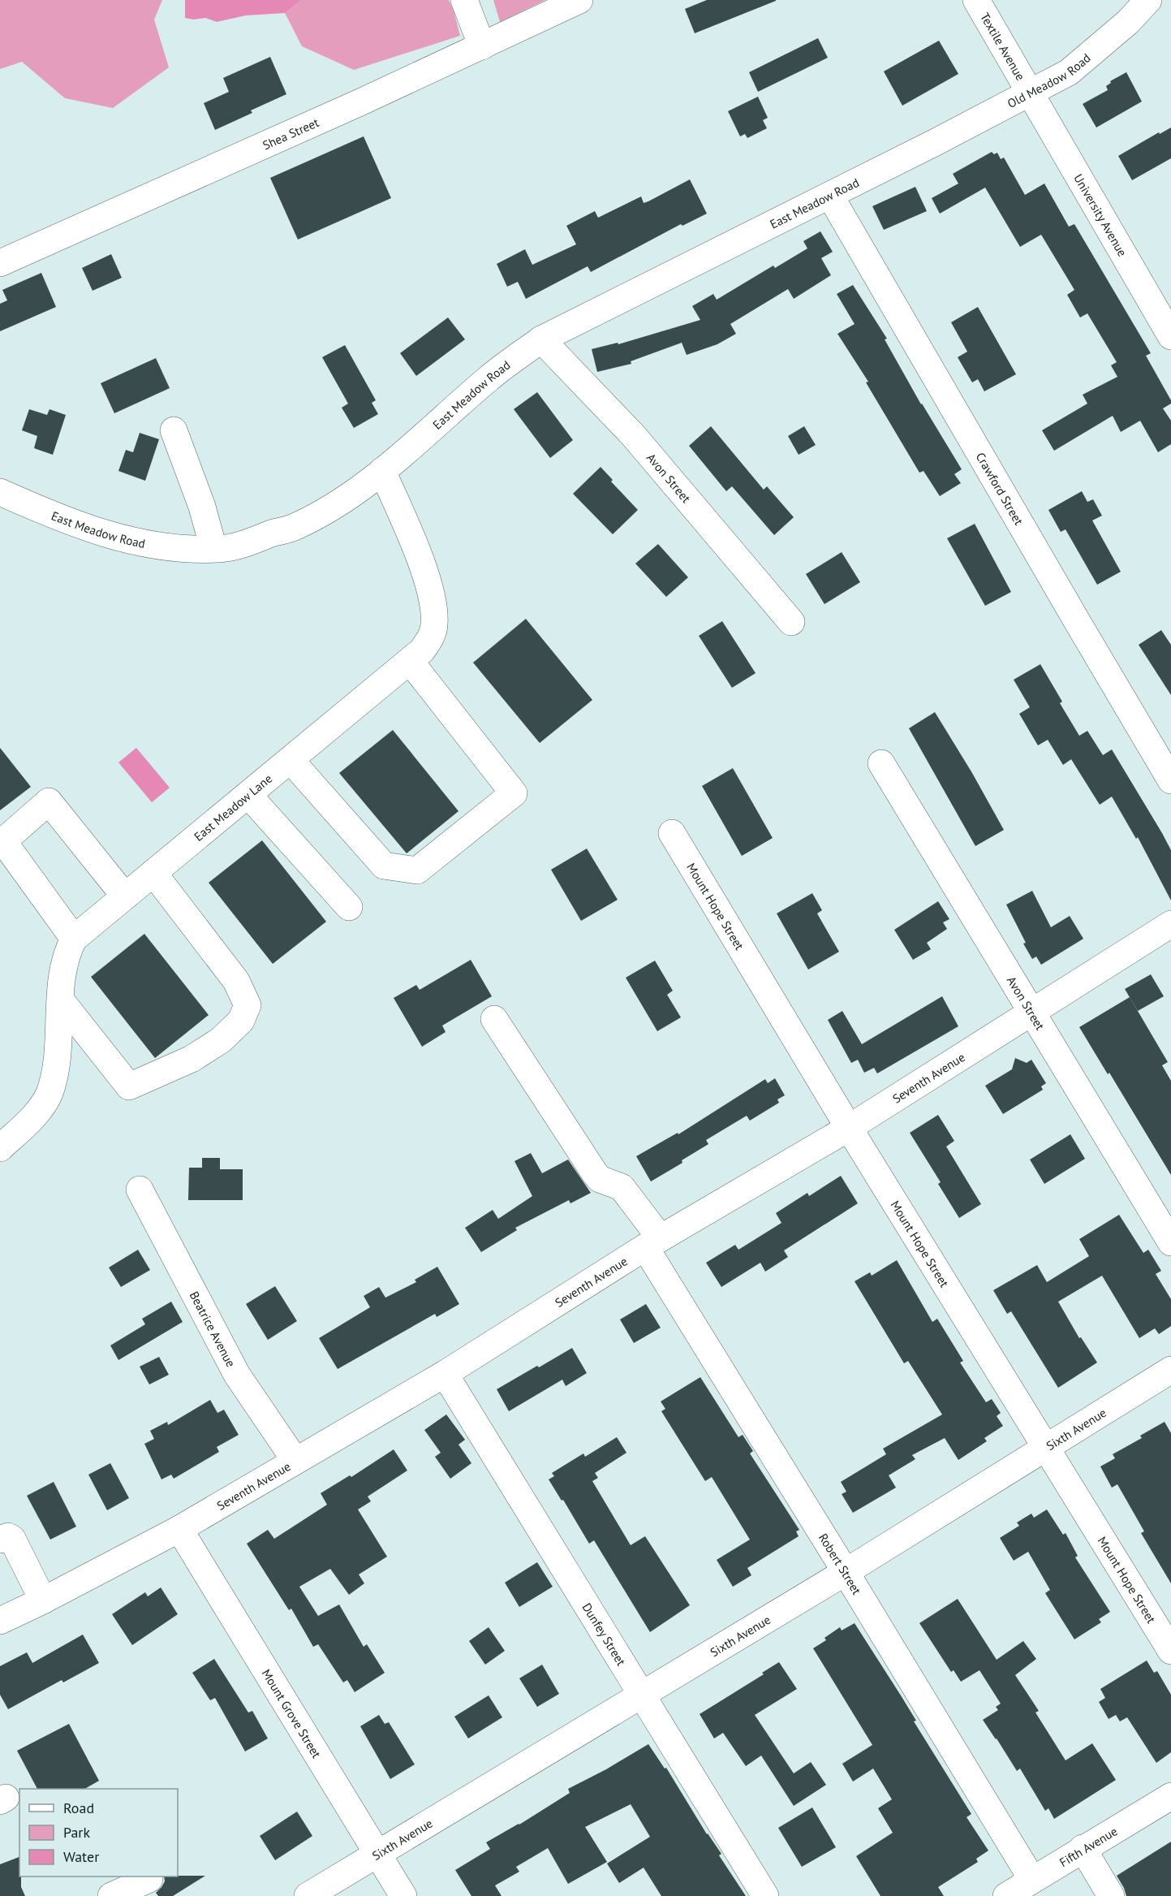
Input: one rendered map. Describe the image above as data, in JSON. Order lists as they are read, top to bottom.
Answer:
{
  "streets": {
    "street": [
      "Textile Avenue",
      "Old Meadow Road",
      "Shea Street",
      "East Meadow Road",
      "University Avenue",
      "Avon Street",
      "Crawford Street",
      "East Meadow Lane",
      "Mount Hope Street",
      "Seventh Avenue",
      "Beatrice Avenue",
      "Sixth Avenue",
      "Robert Street",
      "Dunfey Street",
      "Mount Grove Street",
      "Fifth Avenue"
    ]
  },
  "crossings": [
    ["Textile Avenue", "Old Meadow Road"],
    ["Textile Avenue", "University Avenue"],
    ["Old Meadow Road", "East Meadow Road"],
    ["Old Meadow Road", "University Avenue"],
    ["East Meadow Road", "Avon Street"],
    ["East Meadow Road", "Crawford Street"],
    ["East Meadow Road", "East Meadow Lane"],
    ["Avon Street", "Seventh Avenue"],
    ["Mount Hope Street", "Seventh Avenue"],
    ["Mount Hope Street", "Sixth Avenue"],
    ["Seventh Avenue", "Beatrice Avenue"],
    ["Seventh Avenue", "Robert Street"],
    ["Seventh Avenue", "Dunfey Street"],
    ["Seventh Avenue", "Mount Grove Street"],
    ["Sixth Avenue", "Robert Street"],
    ["Sixth Avenue", "Dunfey Street"],
    ["Sixth Avenue", "Mount Grove Street"],
    ["Robert Street", "Fifth Avenue"]
  ],
  "legend": ["Road", "Park", "Water"]
}
